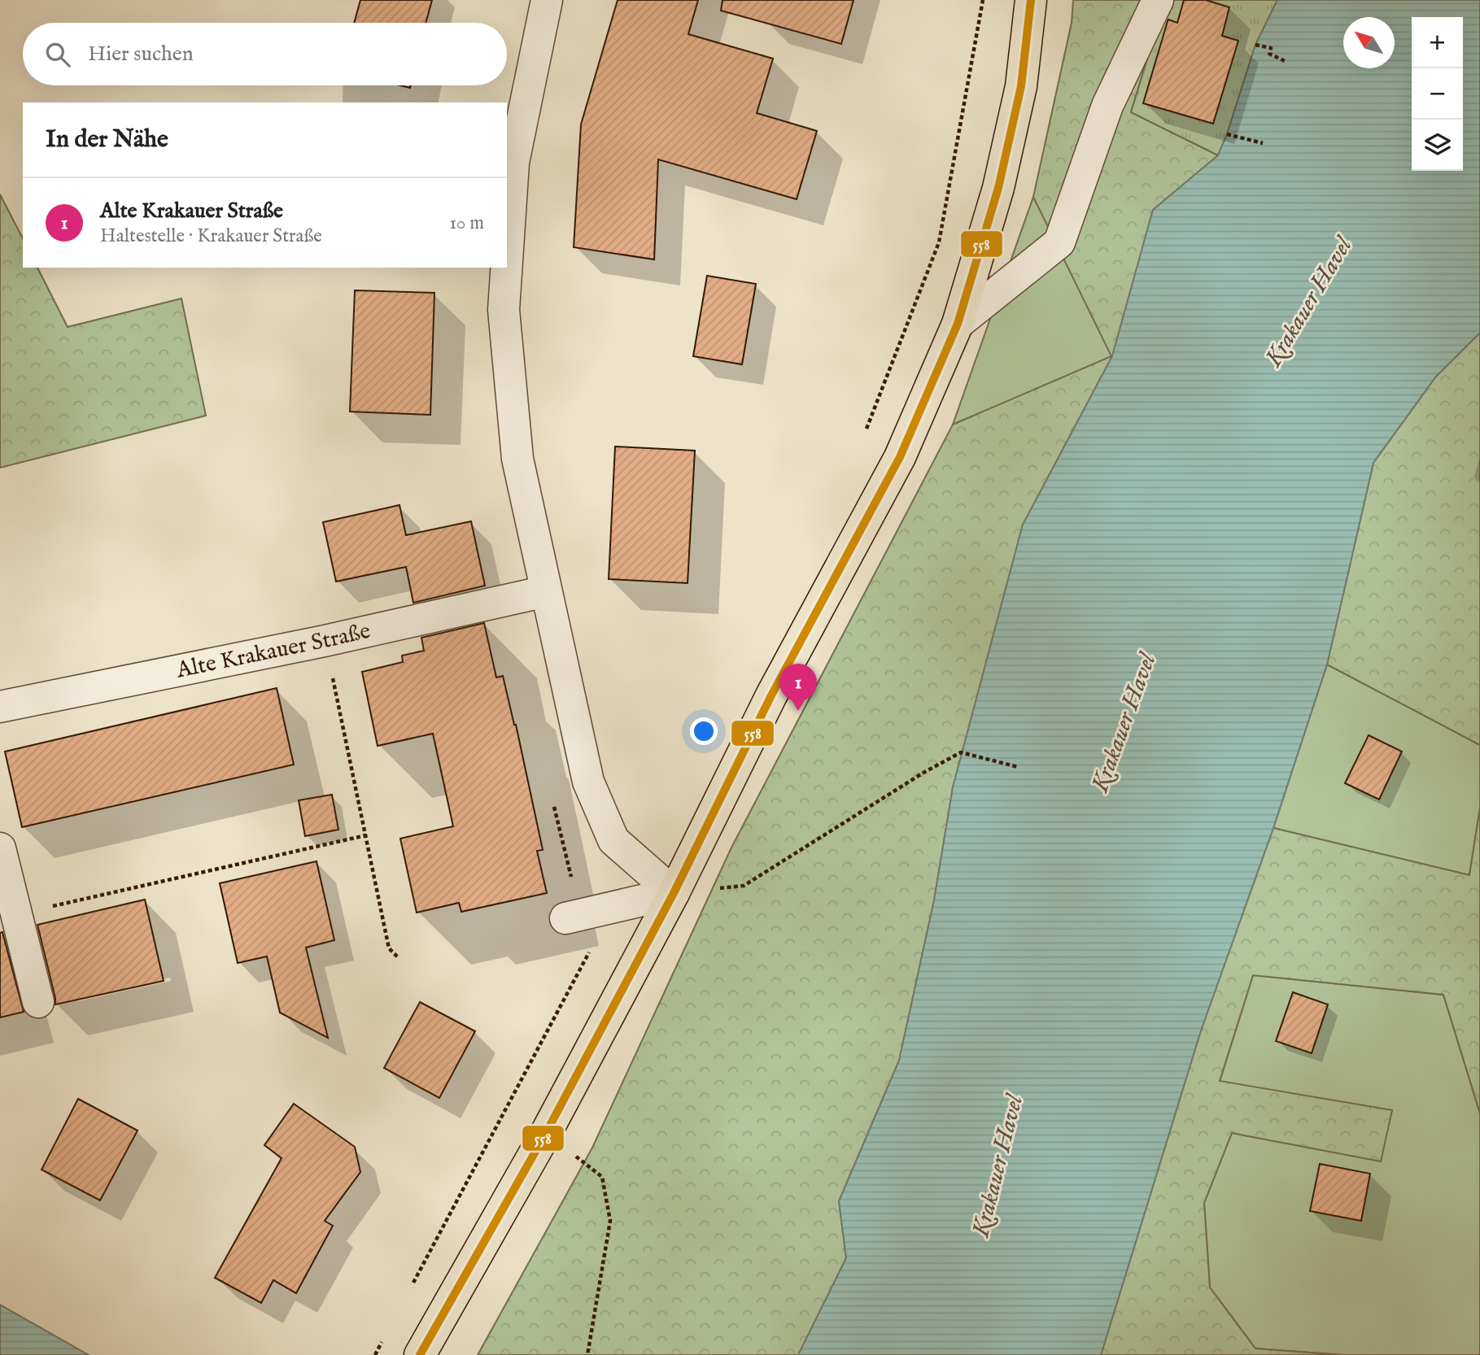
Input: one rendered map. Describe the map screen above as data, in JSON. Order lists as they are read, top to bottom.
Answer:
{
  "streets": {
    "street": ["Alte Krakauer Straße"]
  },
  "water": ["Krakauer Havel"],
  "lines": ["transit line 558"],
  "north": "top left",
  "page": {
    "map_buttons": ["+", "−"],
    "search": "Hier suchen",
    "heading": "In der Nähe",
    "list": [
      {
        "mark": "1",
        "name": "Alte Krakauer Straße",
        "note": "Haltestelle · Krakauer Straße",
        "value": "10 m"
      }
    ],
    "pins": "1"
  }
}
